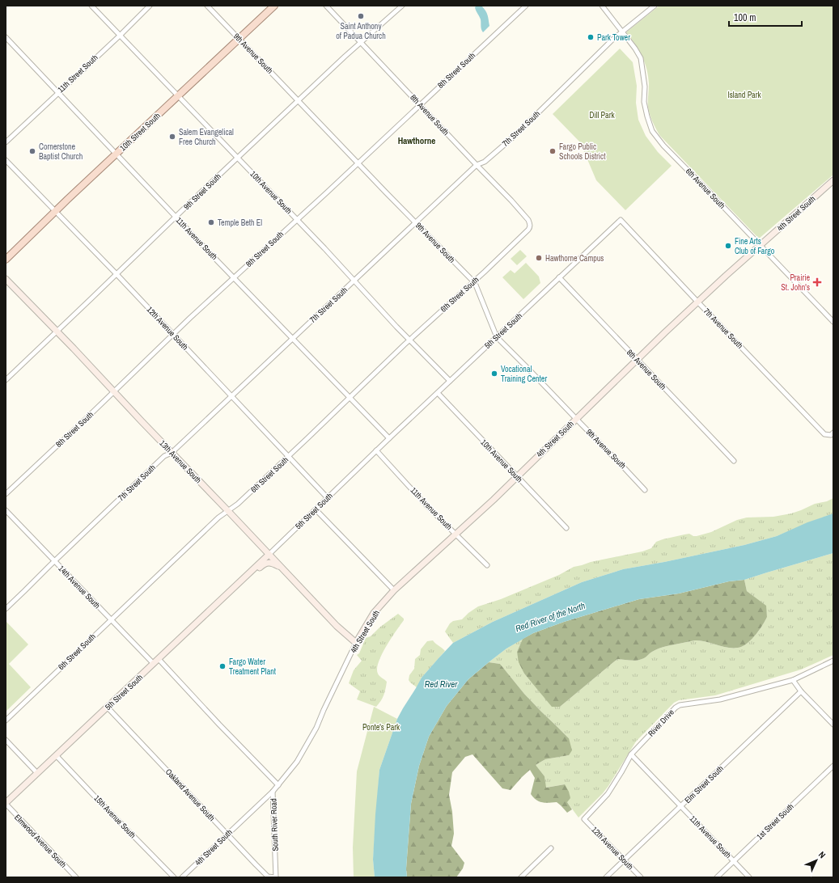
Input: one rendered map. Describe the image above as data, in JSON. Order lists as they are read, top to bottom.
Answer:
{
  "streets": {
    "main road": ["10th Street South"],
    "street": [
      "9th Avenue South",
      "8th Street South",
      "11th Street South",
      "8th Avenue South",
      "7th Street South",
      "6th Avenue South",
      "9th Street South",
      "10th Avenue South",
      "4th Street South",
      "11th Avenue South",
      "6th Street South",
      "12th Avenue South",
      "7th Avenue South",
      "5th Street South",
      "13th Avenue South",
      "14th Avenue South",
      "River Drive",
      "Elm Street South",
      "Oakland Avenue South",
      "15th Avenue South",
      "1st Street South",
      "South River Road",
      "Elmwood Avenue South"
    ]
  },
  "crossings": [
    ["9th Avenue South", "8th Street South"],
    ["9th Avenue South", "7th Street South"],
    ["9th Avenue South", "10th Street South"],
    ["9th Avenue South", "9th Street South"],
    ["9th Avenue South", "4th Street South"],
    ["9th Avenue South", "6th Street South"],
    ["9th Avenue South", "5th Street South"],
    ["8th Street South", "8th Avenue South"],
    ["8th Street South", "10th Avenue South"],
    ["8th Street South", "11th Avenue South"],
    ["8th Street South", "12th Avenue South"],
    ["8th Street South", "13th Avenue South"],
    ["11th Street South", "10th Avenue South"],
    ["11th Street South", "11th Avenue South"],
    ["8th Avenue South", "7th Street South"],
    ["8th Avenue South", "9th Street South"],
    ["8th Avenue South", "4th Street South"],
    ["8th Avenue South", "6th Street South"],
    ["8th Avenue South", "5th Street South"],
    ["7th Street South", "6th Avenue South"],
    ["7th Street South", "10th Avenue South"],
    ["7th Street South", "11th Avenue South"],
    ["7th Street South", "12th Avenue South"],
    ["7th Street South", "13th Avenue South"],
    ["7th Street South", "14th Avenue South"],
    ["10th Street South", "10th Avenue South"],
    ["10th Street South", "11th Avenue South"],
    ["10th Street South", "12th Avenue South"],
    ["6th Avenue South", "4th Street South"],
    ["9th Street South", "10th Avenue South"],
    ["9th Street South", "11th Avenue South"],
    ["9th Street South", "12th Avenue South"],
    ["9th Street South", "13th Avenue South"],
    ["10th Avenue South", "4th Street South"],
    ["10th Avenue South", "6th Street South"],
    ["10th Avenue South", "5th Street South"],
    ["4th Street South", "11th Avenue South"],
    ["4th Street South", "7th Avenue South"],
    ["4th Street South", "13th Avenue South"],
    ["4th Street South", "Oakland Avenue South"],
    ["4th Street South", "South River Road"],
    ["11th Avenue South", "6th Street South"],
    ["11th Avenue South", "5th Street South"],
    ["11th Avenue South", "River Drive"],
    ["11th Avenue South", "Elm Street South"],
    ["11th Avenue South", "1st Street South"],
    ["6th Street South", "12th Avenue South"],
    ["6th Street South", "13th Avenue South"],
    ["6th Street South", "14th Avenue South"],
    ["12th Avenue South", "5th Street South"],
    ["12th Avenue South", "River Drive"],
    ["12th Avenue South", "Elm Street South"],
    ["7th Avenue South", "5th Street South"],
    ["5th Street South", "13th Avenue South"],
    ["5th Street South", "14th Avenue South"],
    ["5th Street South", "Oakland Avenue South"],
    ["5th Street South", "15th Avenue South"],
    ["5th Street South", "Elmwood Avenue South"],
    ["Oakland Avenue South", "South River Road"]
  ],
  "districts": ["Hawthorne"],
  "water": ["Red River of the North", "Red River"],
  "parks": ["Island Park", "Dill Park", "Ponte's Park"],
  "places": {
    "other": [
      "Saint Anthony of Padua Church",
      "Park Tower",
      "Salem Evangelical Free Church",
      "Cornerstone Baptist Church",
      "Fargo Public Schools District",
      "Temple Beth El",
      "Fine Arts Club of Fargo",
      "Hawthorne Campus",
      "Vocational Training Center",
      "Fargo Water Treatment Plant"
    ],
    "health": ["Prairie St. John's"]
  },
  "scale_bar": "100 m",
  "north": "top right"
}
